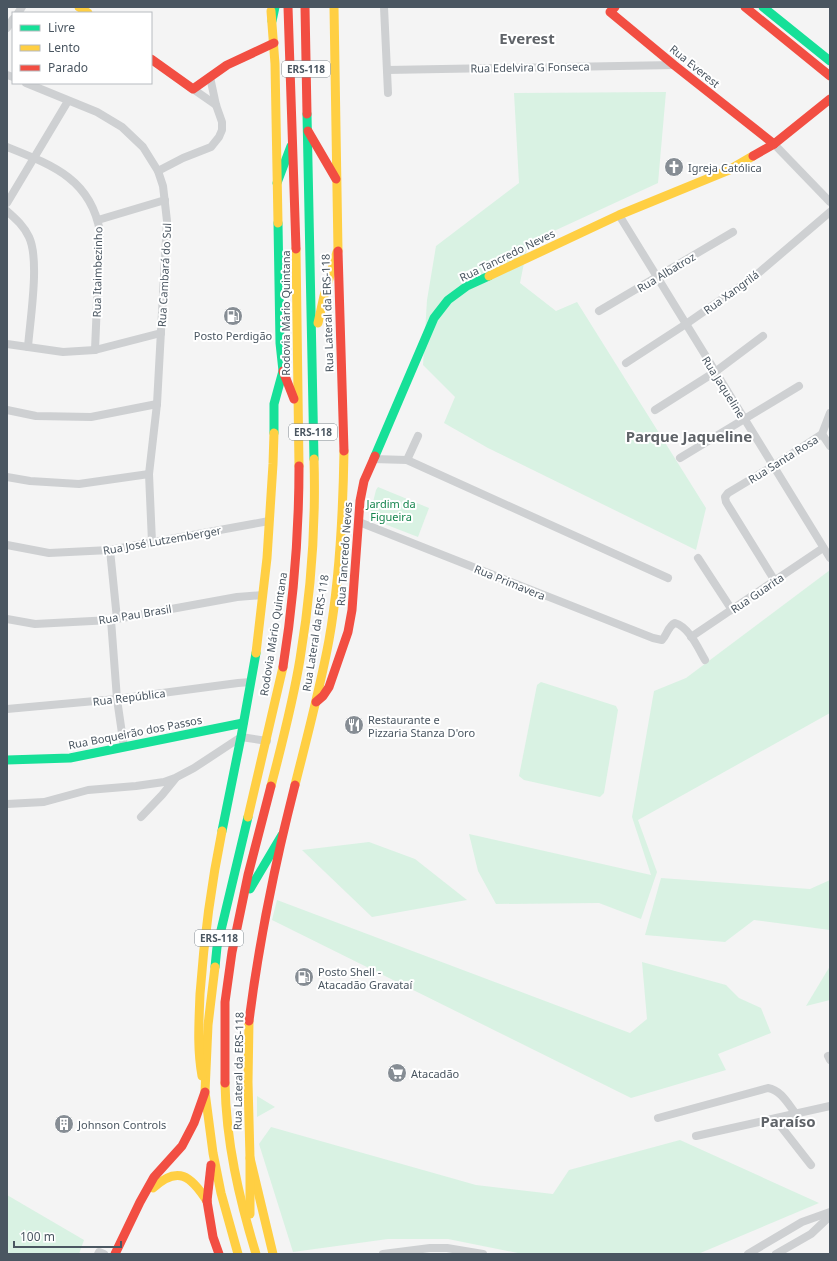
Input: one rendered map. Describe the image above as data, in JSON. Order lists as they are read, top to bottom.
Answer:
{
  "streets": {
    "main road": [
      "Rua Everest",
      "ERS-118",
      "Rua Tancredo Neves",
      "Rodovia Mário Quintana",
      "Rua Lateral da ERS-118",
      "Rua Boqueirão dos Passos"
    ],
    "street": [
      "Rua Edelvira G Fonseca",
      "Rua Itaimbezinho",
      "Rua Albatroz",
      "Rua Cambará do Sul",
      "Rua Xangrilá",
      "Rua Jaqueline",
      "Rua Santa Rosa",
      "Rua José Lutzemberger",
      "Rua Primavera",
      "Rua Guarita",
      "Rua Pau Brasil",
      "Rua República"
    ]
  },
  "crossings": [
    ["Rua Everest", "Rua Edelvira G Fonseca"],
    ["Rua Everest", "Rua Tancredo Neves"],
    ["Rua Tancredo Neves", "Rua Lateral da ERS-118"],
    ["Rua Tancredo Neves", "Rua Jaqueline"],
    ["Rua Tancredo Neves", "Rua Primavera"],
    ["Rua Albatroz", "Rua Jaqueline"],
    ["Rua Cambará do Sul", "Rua José Lutzemberger"],
    ["Rua Xangrilá", "Rua Jaqueline"],
    ["Rua Jaqueline", "Rua Santa Rosa"],
    ["Rua Jaqueline", "Rua Guarita"],
    ["Rua Santa Rosa", "Rua Guarita"],
    ["Rua Primavera", "Rua Guarita"]
  ],
  "districts": ["Everest", "Parque Jaqueline", "Paraíso"],
  "parks": ["Jardim da Figueira"],
  "places": {
    "church": ["Igreja Católica"],
    "fuel station": ["Posto Perdigão", "Posto Shell - Atacadão Gravataí"],
    "restaurant": ["Restaurante e Pizzaria Stanza D'oro"],
    "supermarket": ["Atacadão"],
    "building": ["Johnson Controls"]
  },
  "legend": ["Livre", "Lento", "Parado"],
  "scale_bar": "100 m"
}
